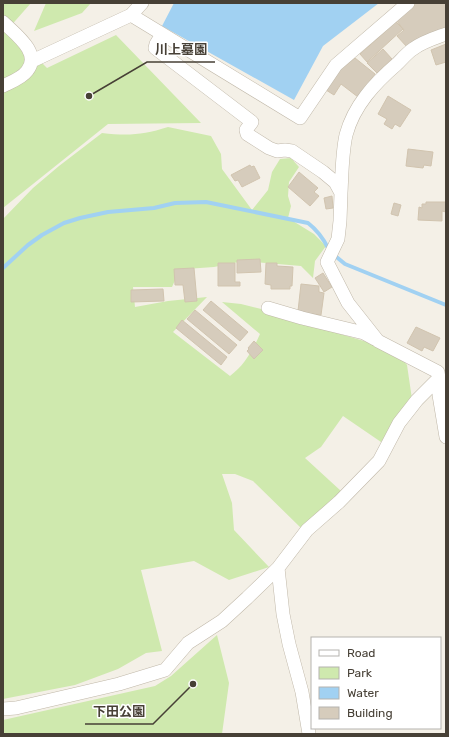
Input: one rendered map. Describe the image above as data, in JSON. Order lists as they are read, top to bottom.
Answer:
{
  "places": ["川上墓園", "下田公園"],
  "legend": [
    "Road",
    "Park",
    "Water",
    "Building"
  ]
}
